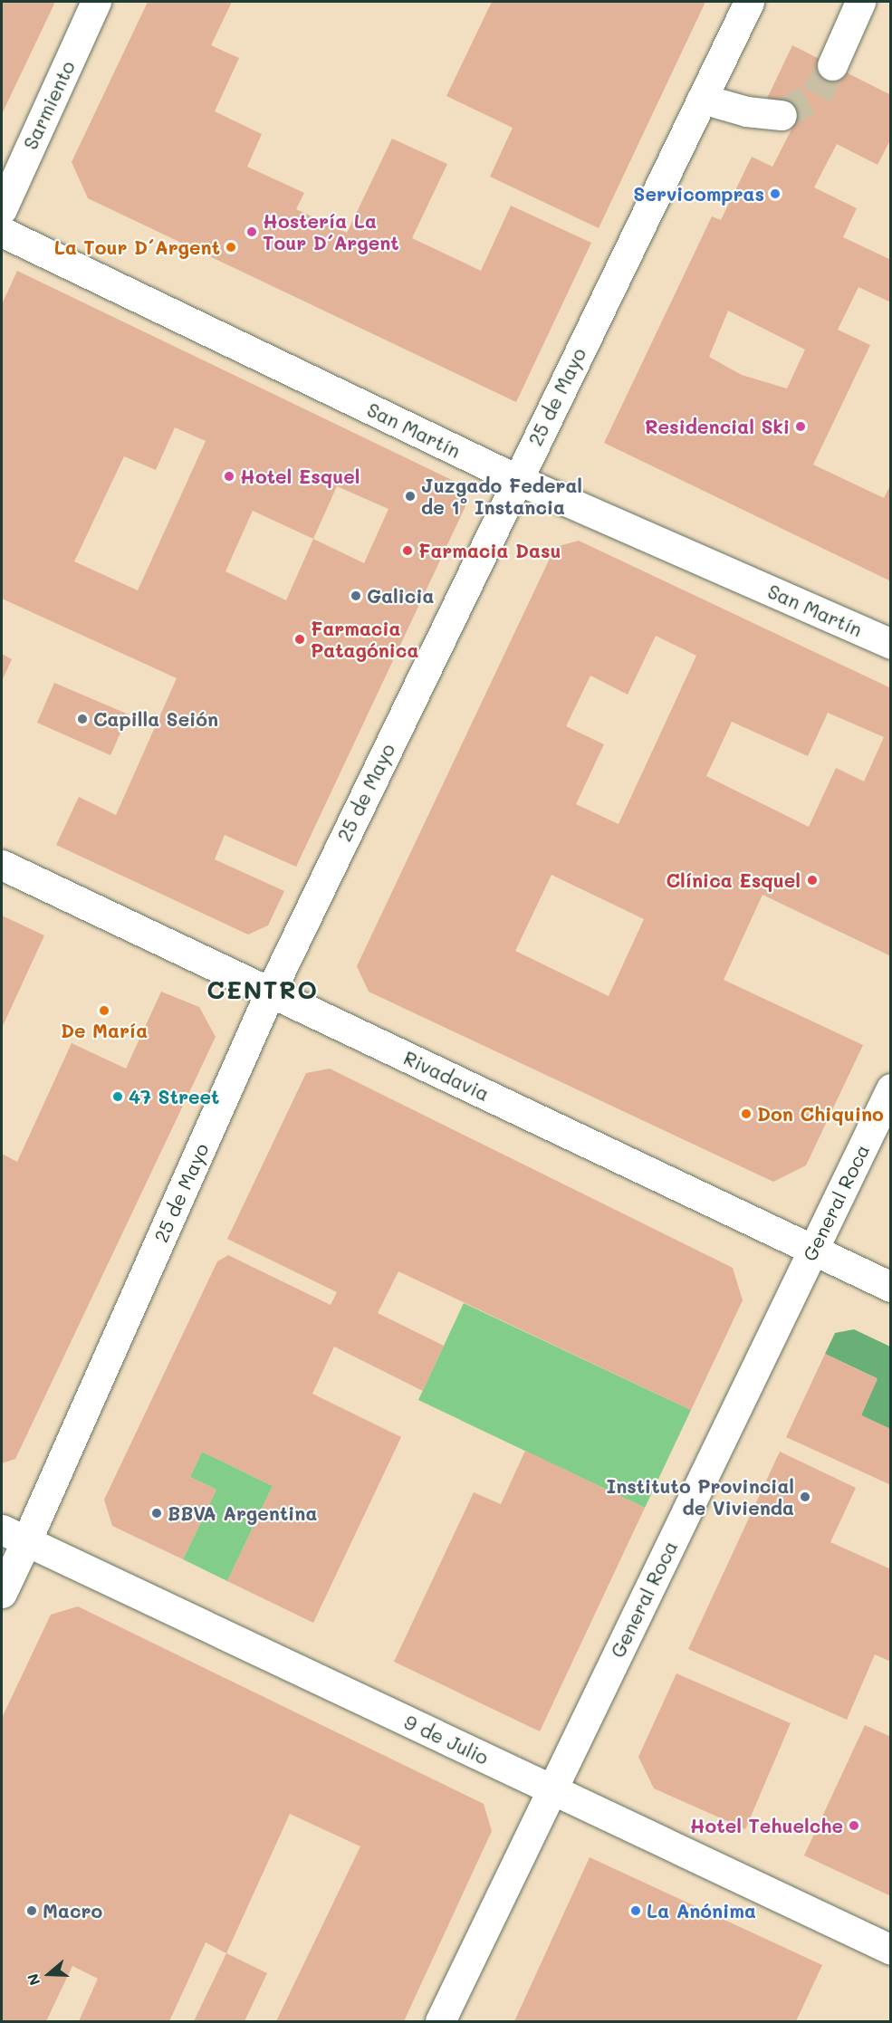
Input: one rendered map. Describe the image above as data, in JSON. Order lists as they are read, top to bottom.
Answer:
{
  "streets": {
    "street": [
      "Sarmiento",
      "25 de Mayo",
      "San Martín",
      "Rivadavia",
      "General Roca",
      "9 de Julio"
    ]
  },
  "crossings": [
    ["25 de Mayo", "San Martín"],
    ["25 de Mayo", "Rivadavia"],
    ["25 de Mayo", "9 de Julio"],
    ["Rivadavia", "General Roca"],
    ["General Roca", "9 de Julio"]
  ],
  "districts": ["CENTRO"],
  "places": [
    "Servicompras",
    "Hostería La Tour D´Argent",
    "La Tour D´Argent",
    "Residencial Ski",
    "Hotel Esquel",
    "Juzgado Federal de 1° Instancia",
    "Farmacia Dasu",
    "Galicia",
    "Farmacia Patagónica",
    "Capilla Seión",
    "Clínica Esquel",
    "De María",
    "47 Street",
    "Don Chiquino",
    "Instituto Provincial de Vivienda",
    "BBVA Argentina",
    "Hotel Tehuelche",
    "Macro",
    "La Anónima"
  ],
  "north": "left"
}
